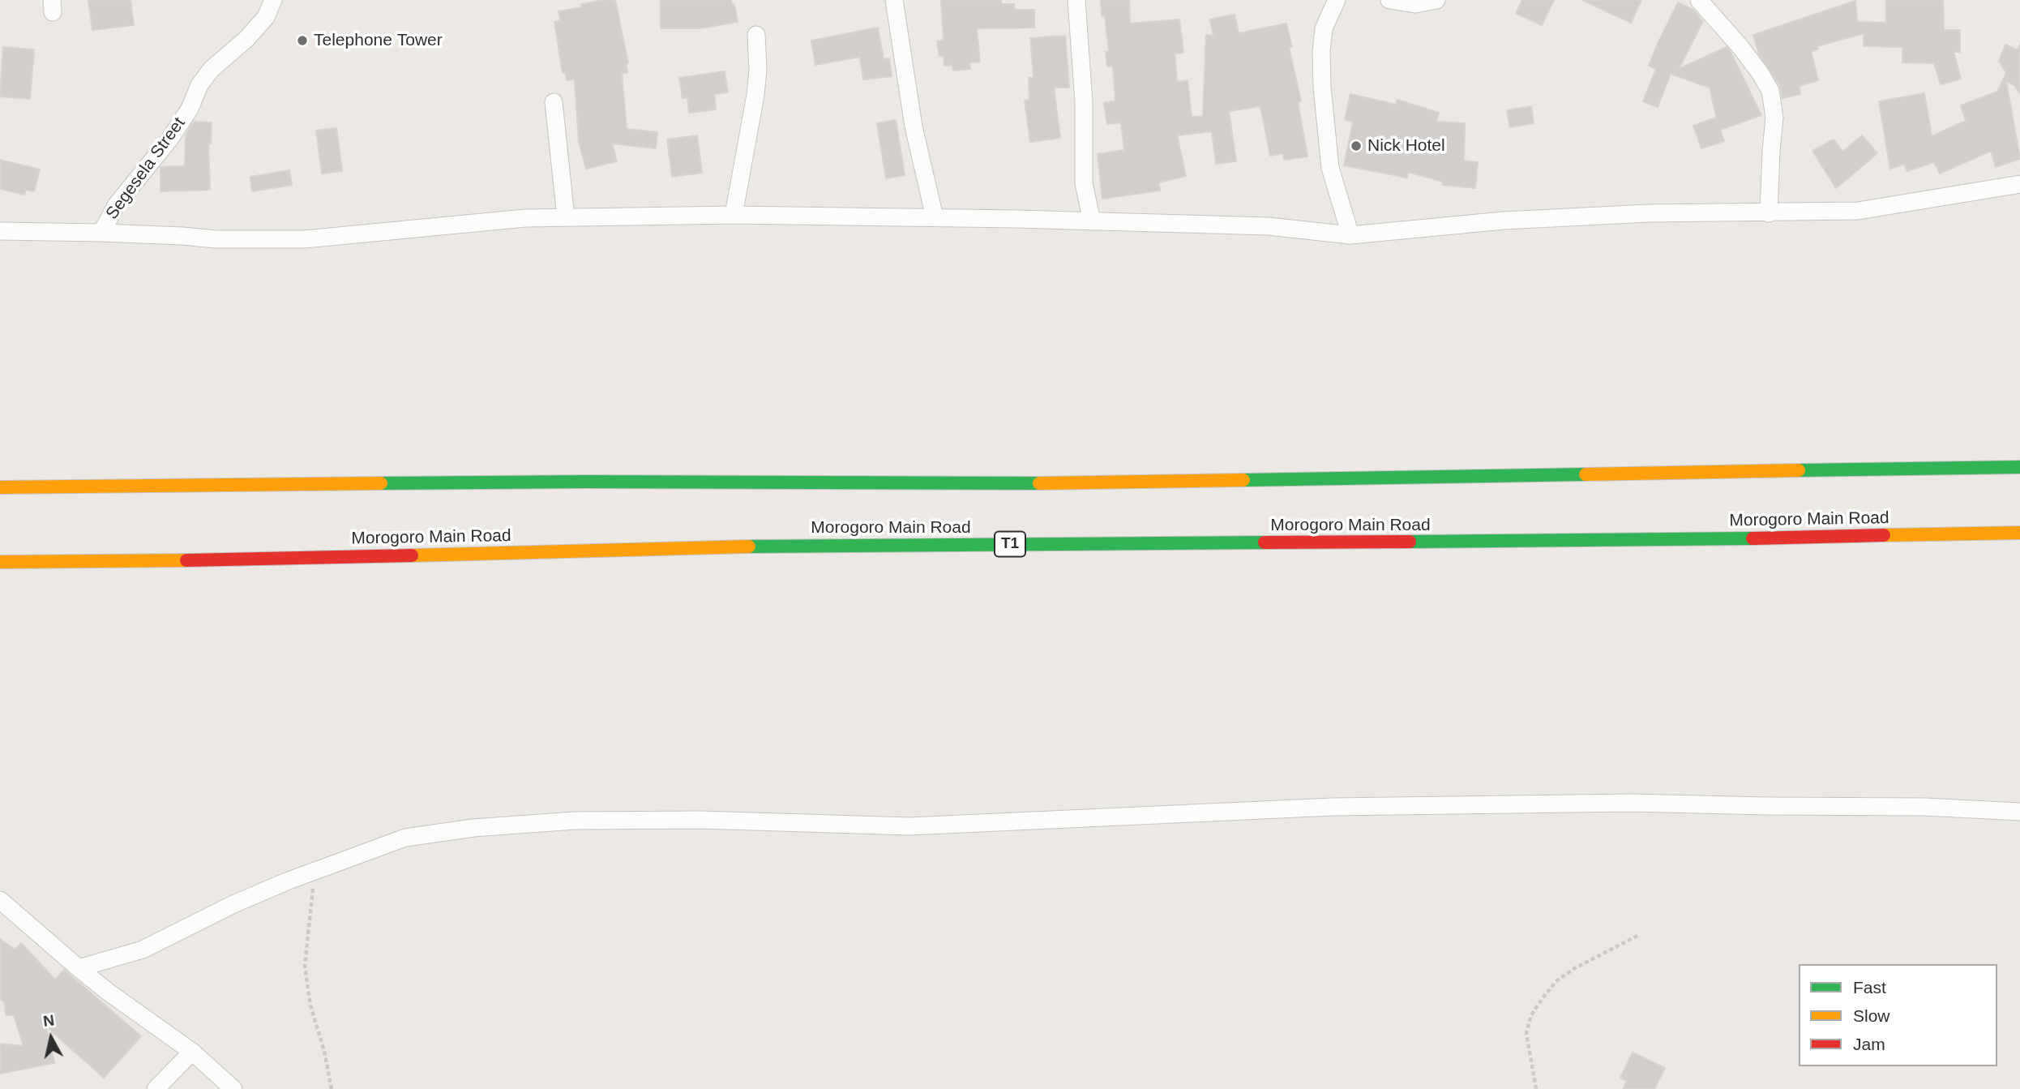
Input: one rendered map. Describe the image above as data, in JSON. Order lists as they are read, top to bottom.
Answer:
{
  "streets": {
    "highway": ["Morogoro Main Road", "T1"],
    "street": ["Segesela Street"]
  },
  "places": ["Telephone Tower", "Nick Hotel"],
  "legend": ["Fast", "Slow", "Jam"],
  "north": "top"
}
